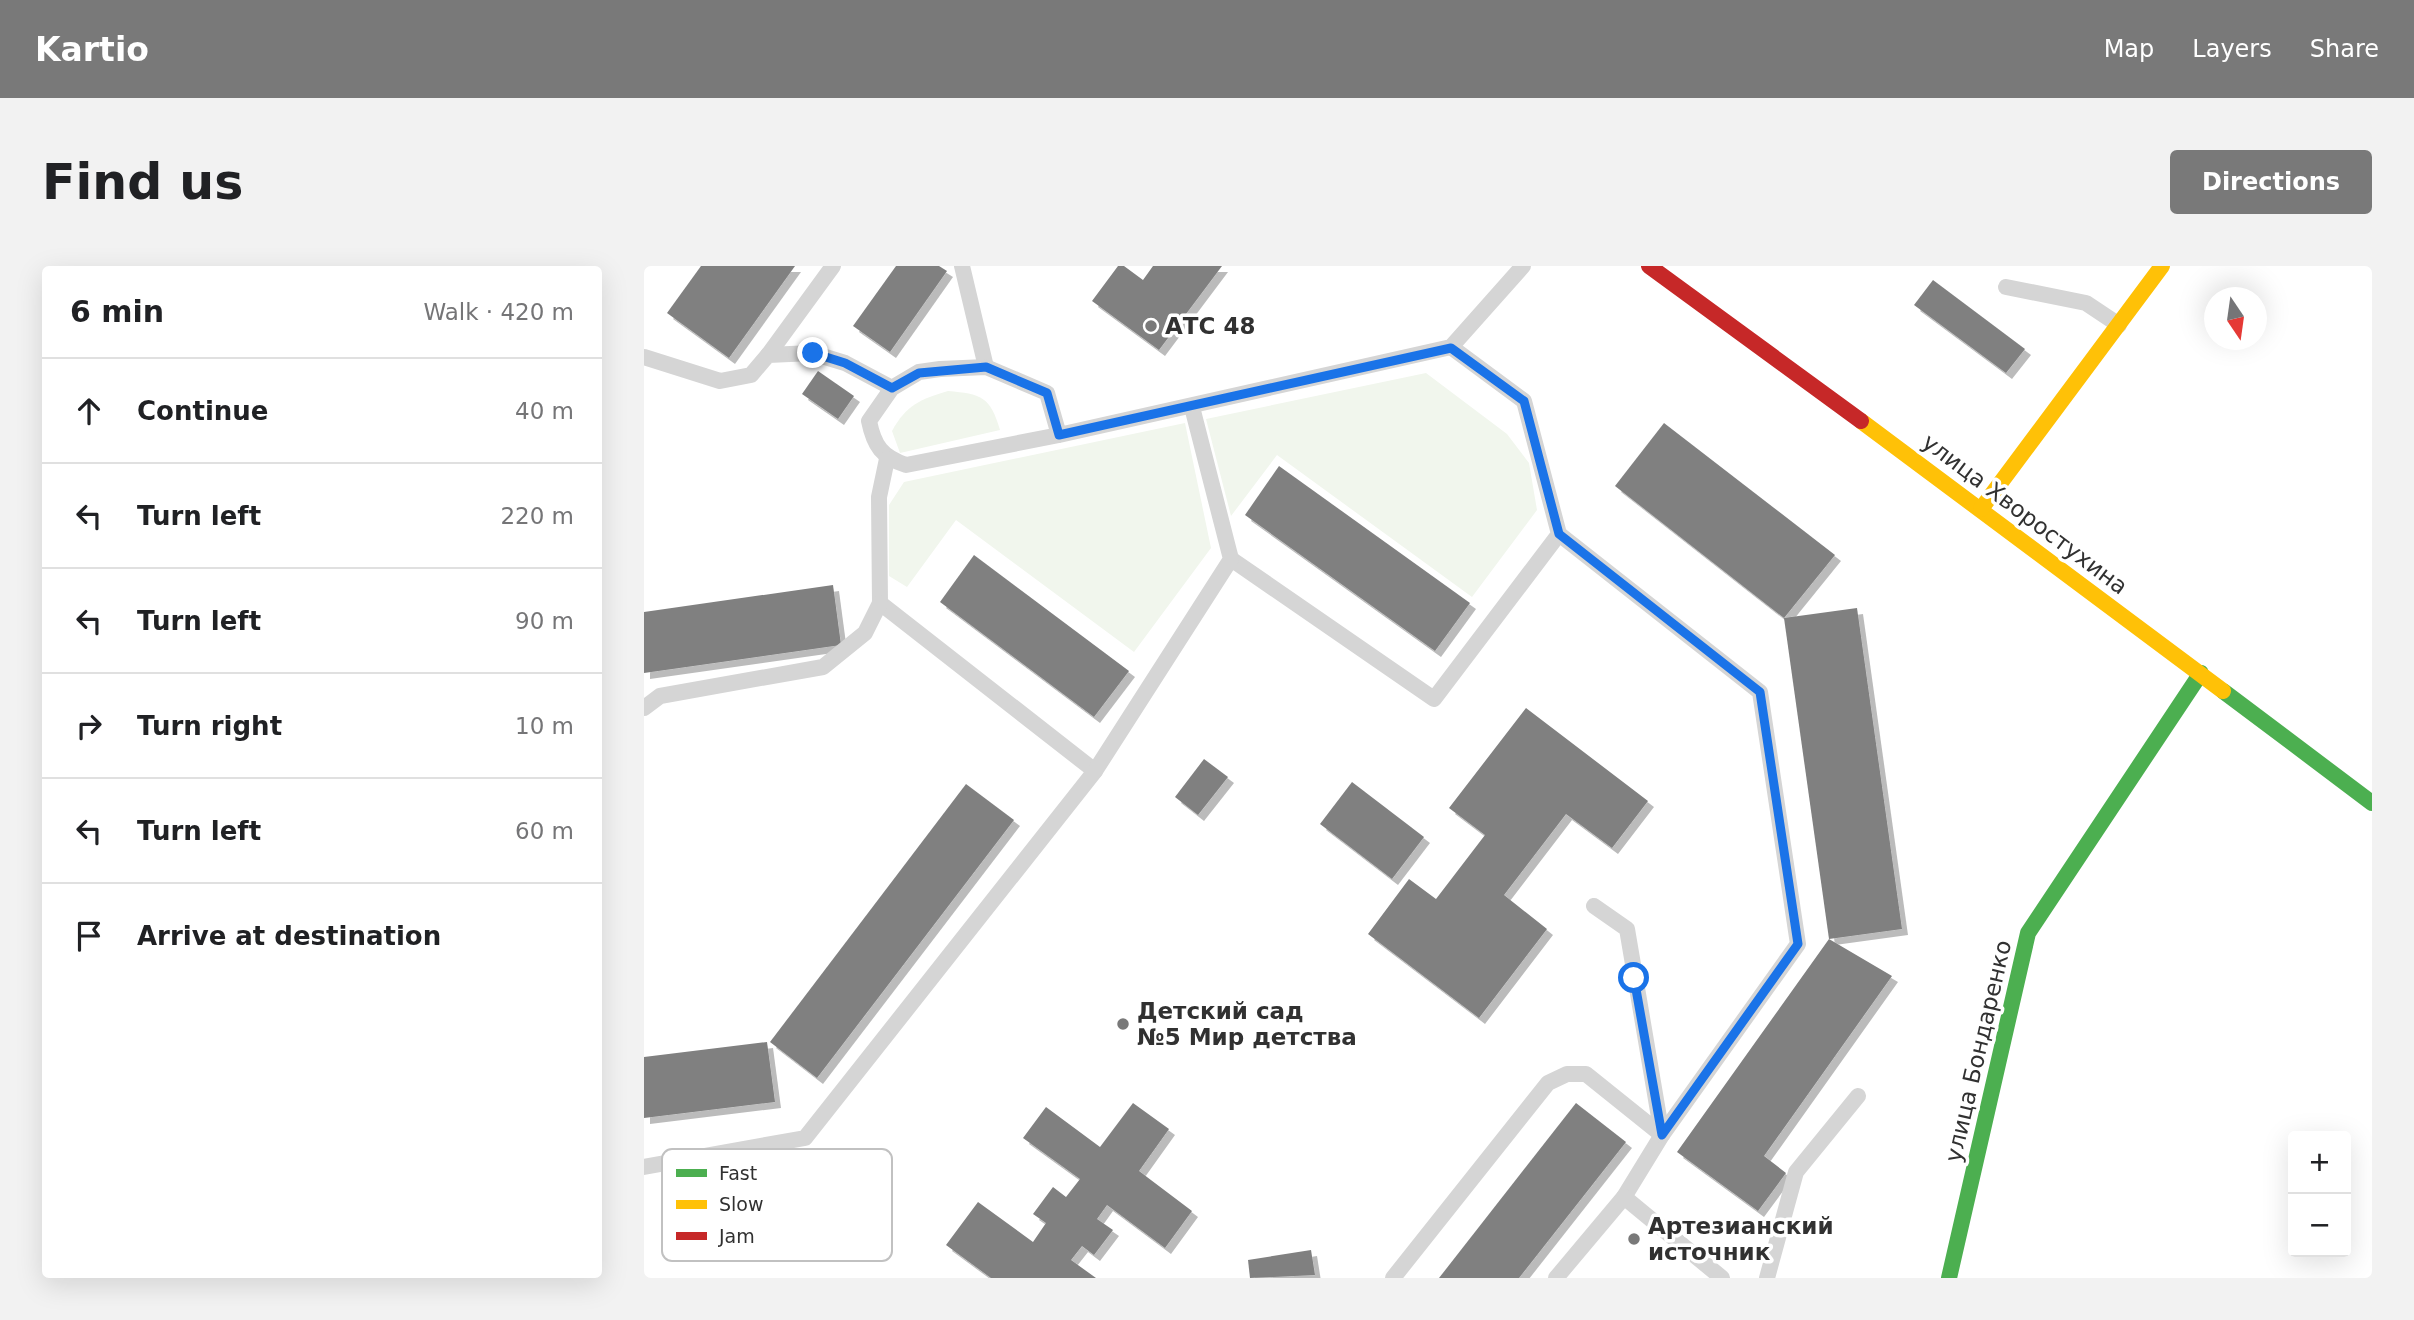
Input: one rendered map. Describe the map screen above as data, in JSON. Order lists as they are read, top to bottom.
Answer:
{
  "streets": {
    "street": ["улица Хворостухина", "улица Бондаренко"]
  },
  "crossings": [
    ["улица Хворостухина", "улица Бондаренко"]
  ],
  "places": ["АТС 48", "Детский сад №5 Мир детства", "Артезианский источник"],
  "legend": ["Fast", "Slow", "Jam"],
  "north": "bottom",
  "page": {
    "header": "Kartio",
    "nav": ["Map", "Layers", "Share"],
    "buttons": "Directions",
    "title": "Find us",
    "heading": ["6 min", "Walk · 420 m"],
    "list": [
      ["Continue", "40 m"],
      ["Turn left", "220 m"],
      ["Turn left", "90 m"],
      ["Turn right", "10 m"],
      ["Turn left", "60 m"],
      "Arrive at destination"
    ],
    "map_buttons": ["+", "−"]
  }
}
